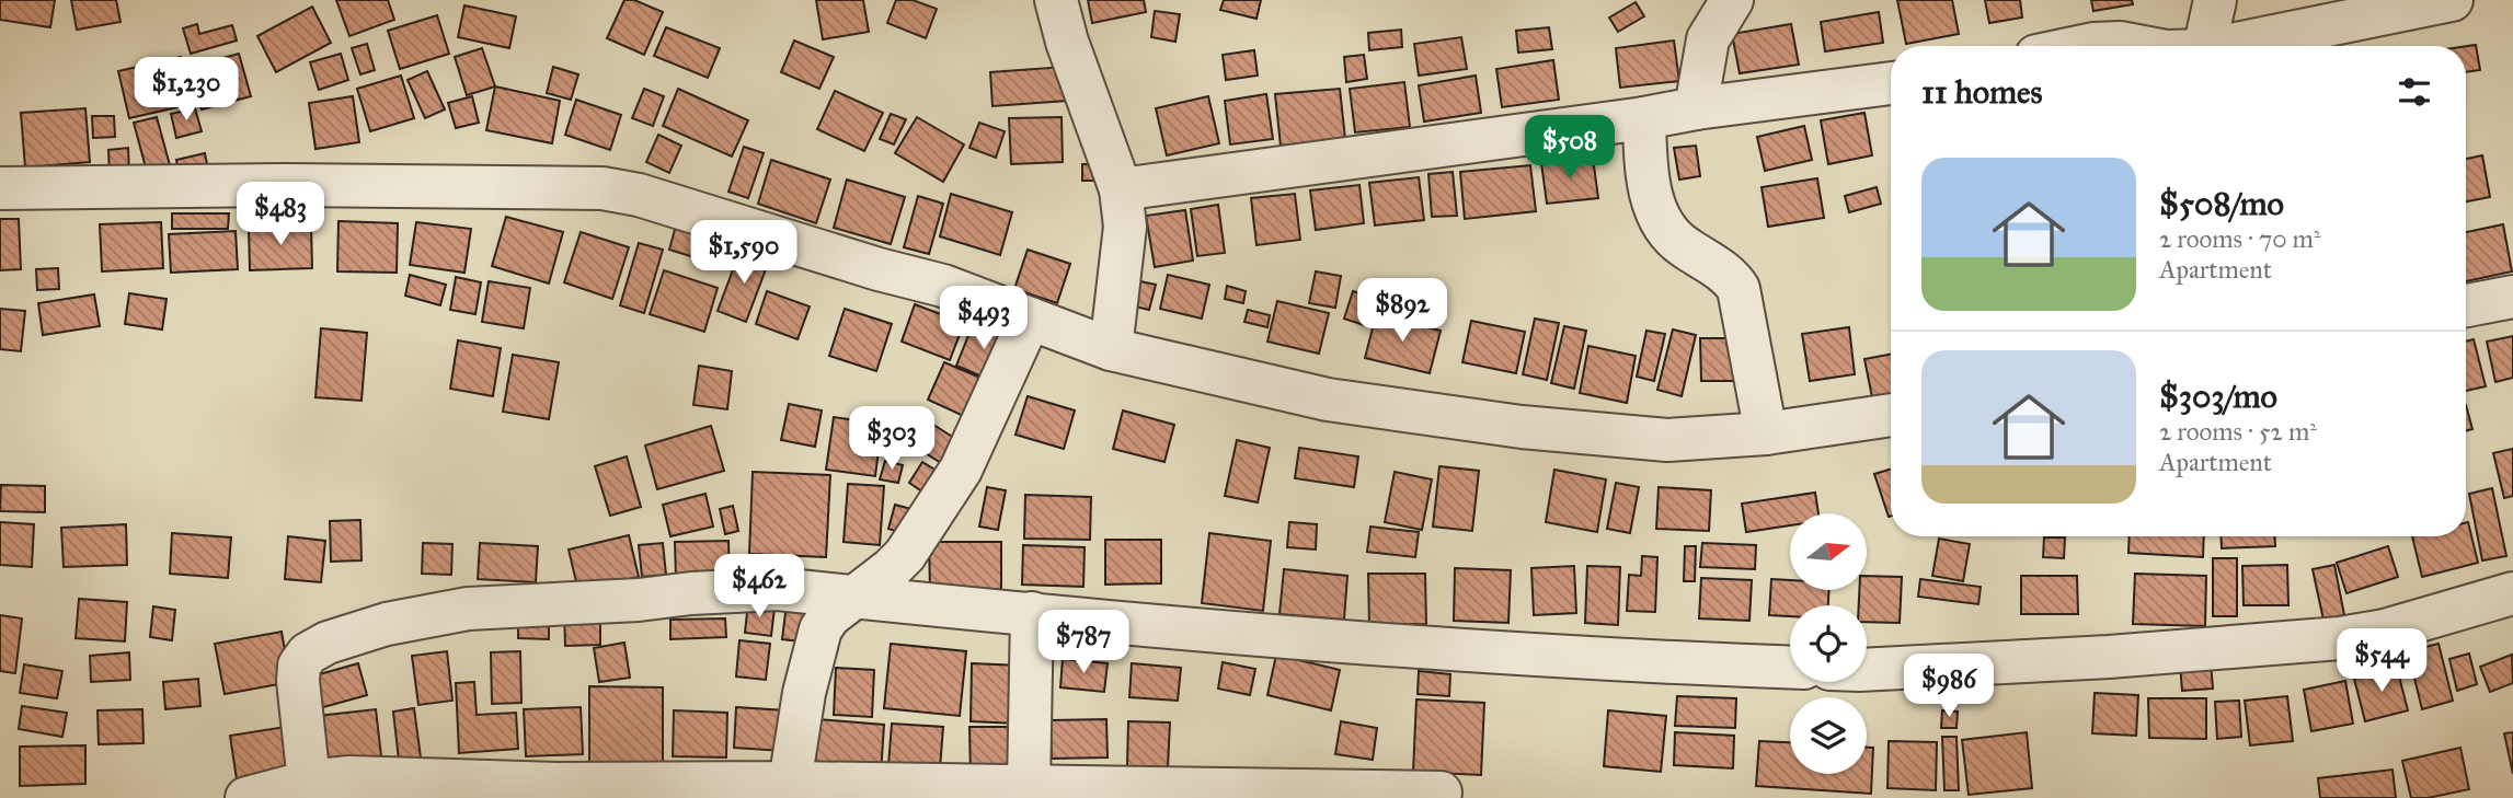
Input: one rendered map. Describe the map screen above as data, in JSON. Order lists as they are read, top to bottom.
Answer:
{
  "north": "right",
  "page": {
    "heading": "11 homes",
    "price": [
      "$1,230",
      "$508",
      "$483",
      "$1,590",
      "$892",
      "$493",
      "$303",
      "$462",
      "$787",
      "$544",
      "$986"
    ],
    "list": [
      {
        "name": "$508/mo",
        "note": "2 rooms · 70 m² · Apartment"
      },
      {
        "name": "$303/mo",
        "note": "2 rooms · 52 m² · Apartment"
      }
    ]
  }
}
